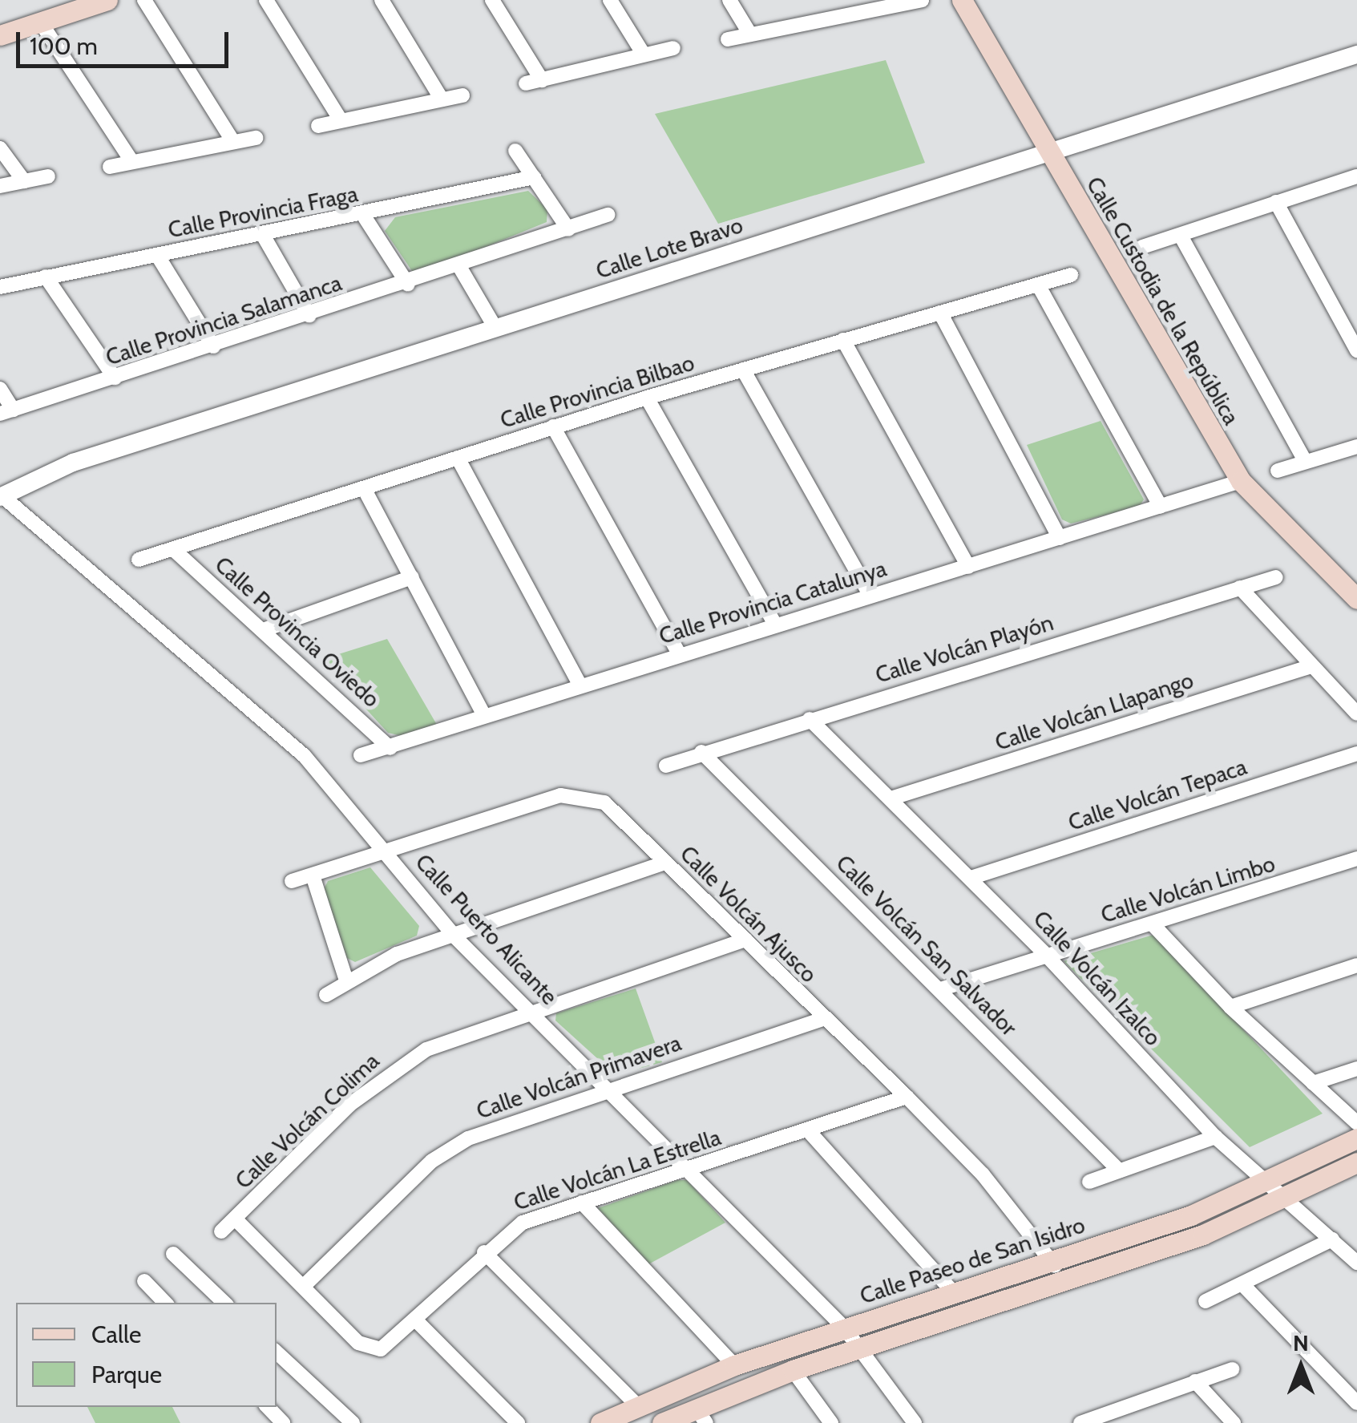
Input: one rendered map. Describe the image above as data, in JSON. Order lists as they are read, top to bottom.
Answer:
{
  "streets": {
    "main road": ["Calle Custodia de la República", "Calle Paseo de San Isidro"],
    "street": [
      "Calle Provincia Fraga",
      "Calle Lote Bravo",
      "Calle Provincia Salamanca",
      "Calle Provincia Bilbao",
      "Calle Provincia Catalunya",
      "Calle Provincia Oviedo",
      "Calle Volcán Playón",
      "Calle Volcán Llapango",
      "Calle Volcán Tepaca",
      "Calle Volcán Limbo",
      "Calle Volcán Ajusco",
      "Calle Puerto Alicante",
      "Calle Volcán San Salvador",
      "Calle Volcán Izalco",
      "Calle Volcán Primavera",
      "Calle Volcán Colima",
      "Calle Volcán La Estrella"
    ]
  },
  "crossings": [
    ["Calle Lote Bravo", "Calle Custodia de la República"],
    ["Calle Lote Bravo", "Calle Puerto Alicante"],
    ["Calle Custodia de la República", "Calle Provincia Catalunya"],
    ["Calle Provincia Bilbao", "Calle Provincia Oviedo"],
    ["Calle Provincia Catalunya", "Calle Provincia Oviedo"],
    ["Calle Volcán Playón", "Calle Volcán San Salvador"],
    ["Calle Volcán Playón", "Calle Volcán Izalco"],
    ["Calle Volcán Llapango", "Calle Volcán Izalco"],
    ["Calle Volcán Tepaca", "Calle Volcán Izalco"],
    ["Calle Volcán Limbo", "Calle Volcán San Salvador"],
    ["Calle Volcán Limbo", "Calle Volcán Izalco"],
    ["Calle Volcán Ajusco", "Calle Puerto Alicante"],
    ["Calle Volcán Ajusco", "Calle Volcán Primavera"],
    ["Calle Volcán Ajusco", "Calle Volcán Colima"],
    ["Calle Volcán Ajusco", "Calle Volcán La Estrella"],
    ["Calle Volcán Ajusco", "Calle Paseo de San Isidro"],
    ["Calle Puerto Alicante", "Calle Volcán Primavera"],
    ["Calle Puerto Alicante", "Calle Volcán Colima"],
    ["Calle Puerto Alicante", "Calle Volcán La Estrella"],
    ["Calle Puerto Alicante", "Calle Paseo de San Isidro"],
    ["Calle Volcán Izalco", "Calle Paseo de San Isidro"],
    ["Calle Volcán Primavera", "Calle Volcán La Estrella"]
  ],
  "legend": ["Calle", "Parque"],
  "scale_bar": "100 m",
  "north": "top"
}
